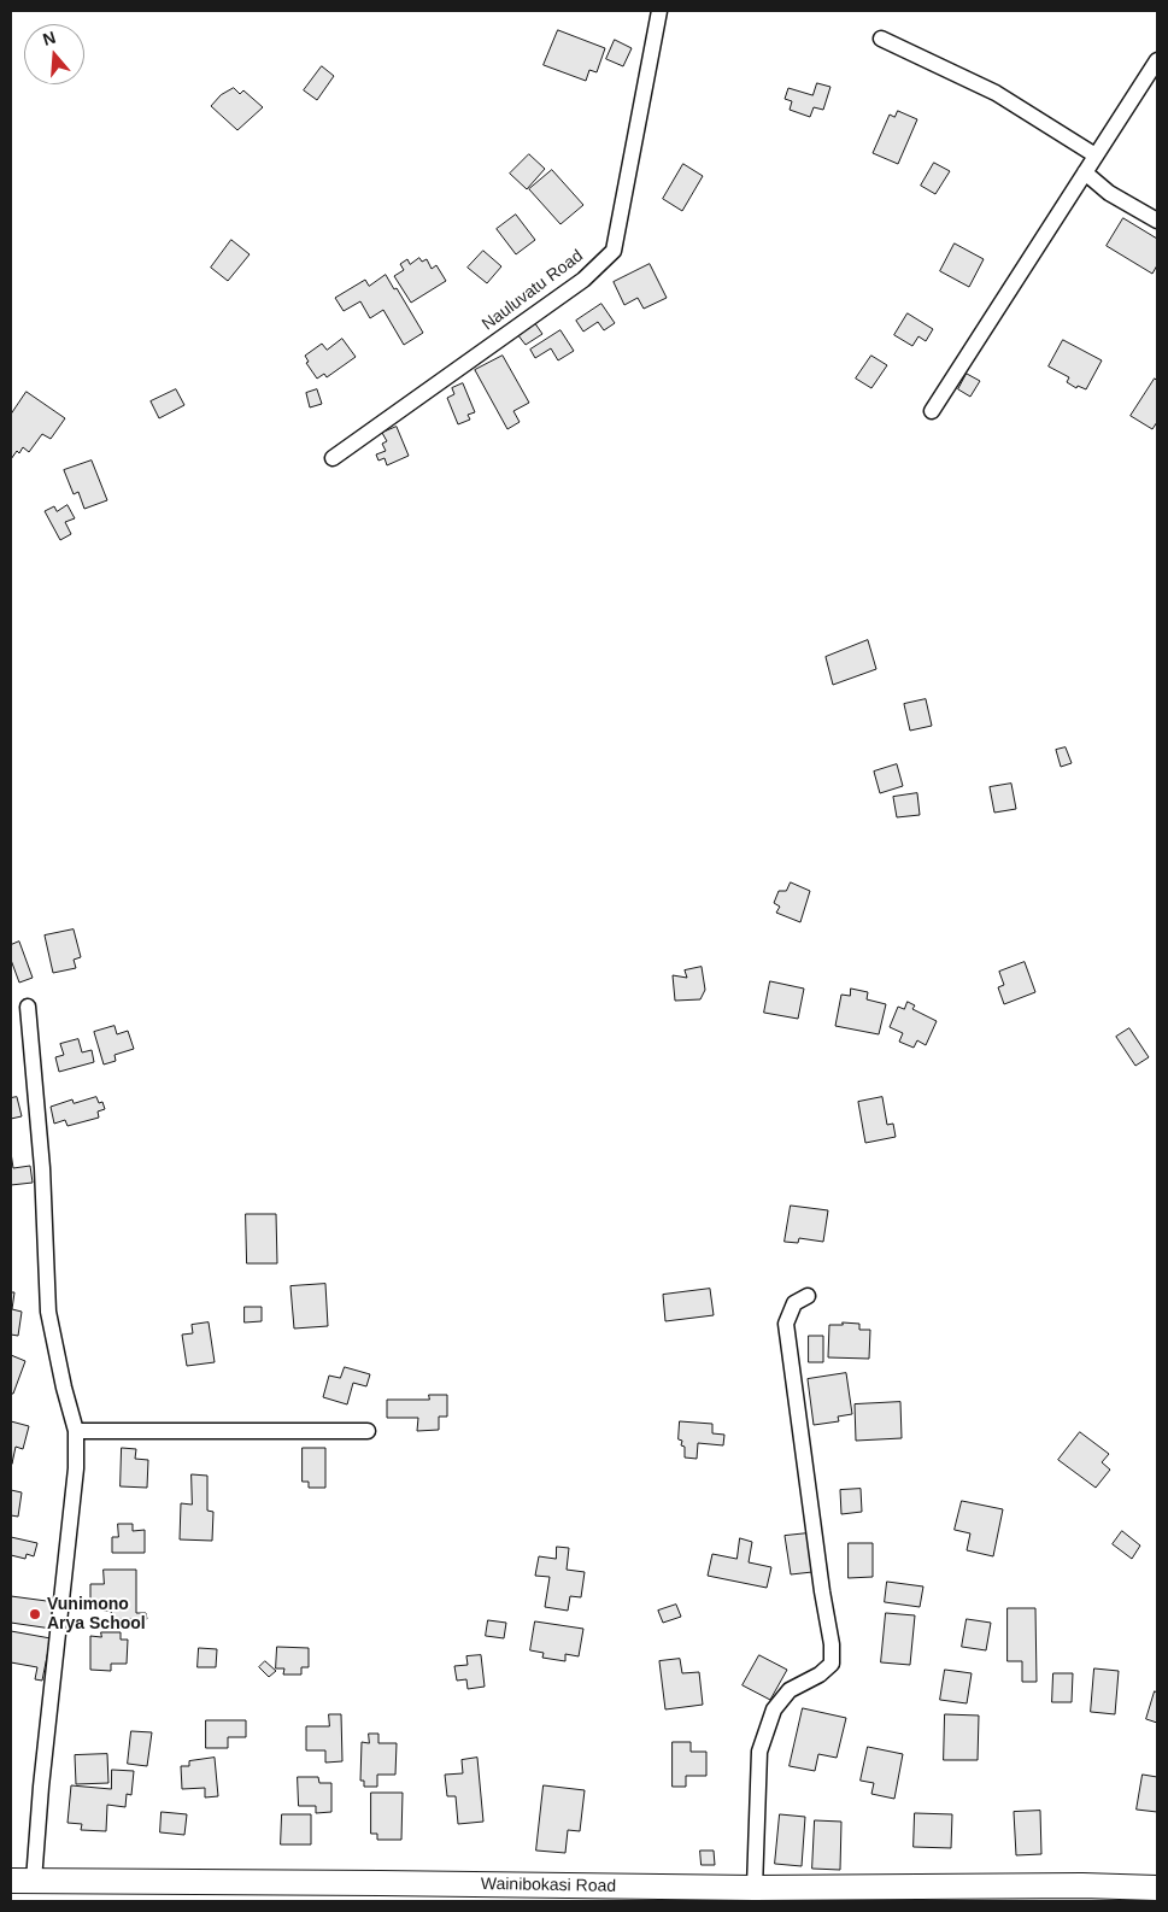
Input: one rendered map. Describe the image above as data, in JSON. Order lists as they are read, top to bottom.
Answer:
{
  "streets": {
    "main road": ["Wainibokasi Road"],
    "street": ["Nauluvatu Road"]
  },
  "places": ["Vunimono Arya School"],
  "north": "top"
}
